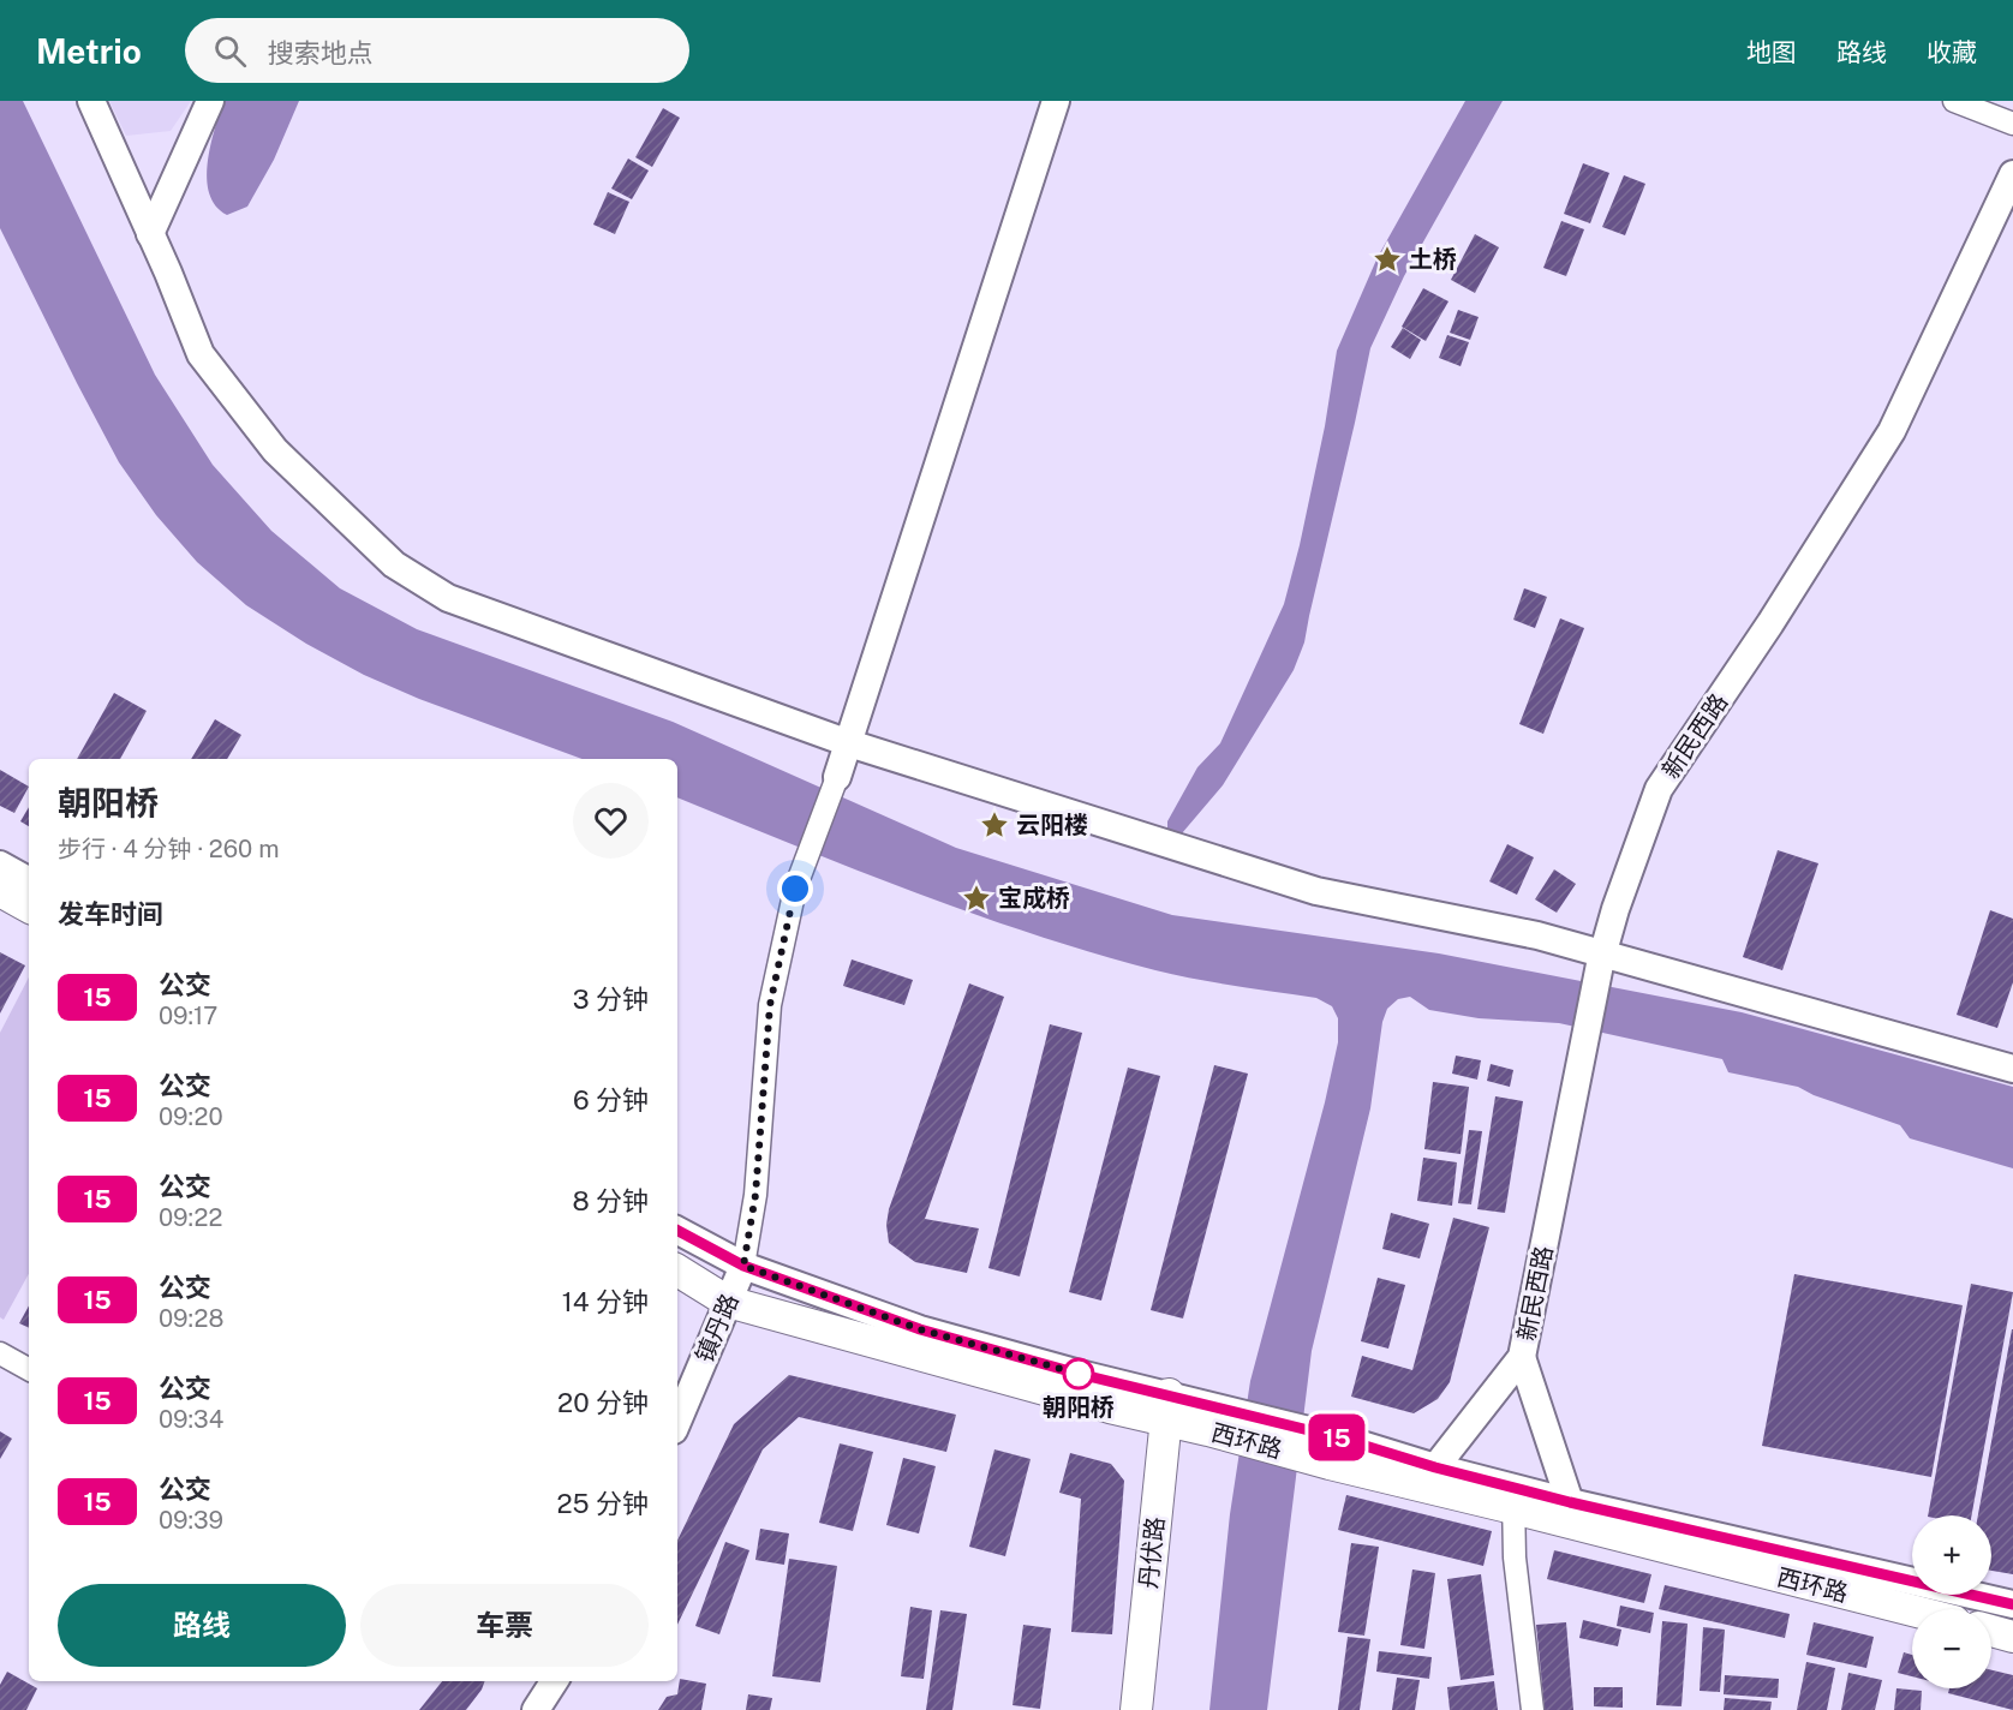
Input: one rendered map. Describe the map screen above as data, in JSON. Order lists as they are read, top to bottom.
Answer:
{
  "streets": {
    "main road": ["西环路", "丹伏路"],
    "street": ["新民西路", "镇丹路"]
  },
  "crossings": [
    ["新民西路", "西环路"],
    ["镇丹路", "西环路"],
    ["西环路", "丹伏路"]
  ],
  "places": {
    "place": ["土桥", "云阳楼", "宝成桥"],
    "other": ["朝阳桥"]
  },
  "lines": ["bus line 15"],
  "page": {
    "header": "Metrio",
    "search": "搜索地点",
    "nav": ["地图", "路线", "收藏"],
    "on_map": "15",
    "heading": [
      ["朝阳桥", "步行 · 4 分钟 · 260 m"],
      "发车时间"
    ],
    "list": [
      {
        "mark": "15",
        "name": "公交",
        "note": "09:17",
        "value": "3 分钟"
      },
      {
        "mark": "15",
        "name": "公交",
        "note": "09:20",
        "value": "6 分钟"
      },
      {
        "mark": "15",
        "name": "公交",
        "note": "09:22",
        "value": "8 分钟"
      },
      {
        "mark": "15",
        "name": "公交",
        "note": "09:28",
        "value": "14 分钟"
      },
      {
        "mark": "15",
        "name": "公交",
        "note": "09:34",
        "value": "20 分钟"
      },
      {
        "mark": "15",
        "name": "公交",
        "note": "09:39",
        "value": "25 分钟"
      }
    ],
    "map_buttons": ["+", "−"],
    "buttons": ["路线", "车票"]
  }
}
